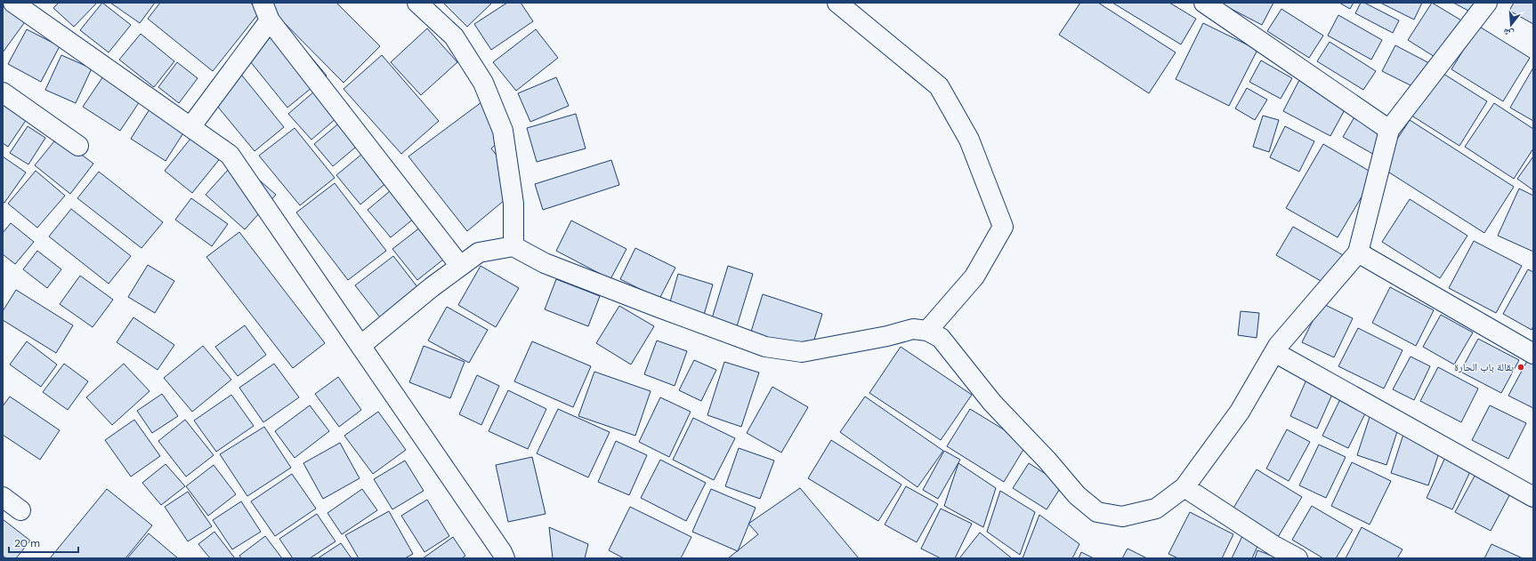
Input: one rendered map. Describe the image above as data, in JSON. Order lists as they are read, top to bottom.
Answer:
{
  "places": ["بقالة باب الحارة"],
  "scale_bar": "20 m",
  "north": "bottom"
}
